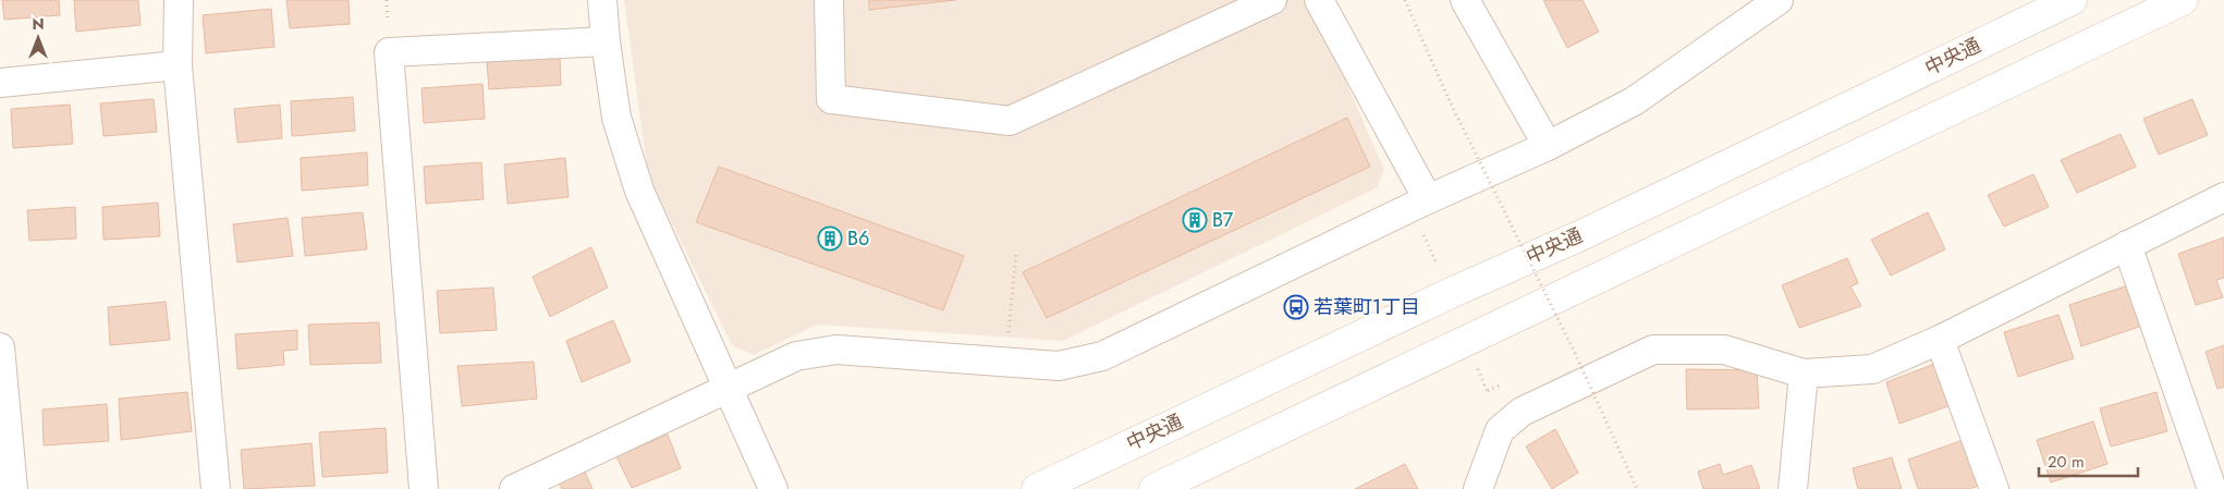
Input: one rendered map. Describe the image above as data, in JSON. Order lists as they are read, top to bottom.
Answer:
{
  "streets": {
    "street": ["中央通"]
  },
  "places": {
    "building": ["B7", "B6"],
    "bus stop": ["若葉町1丁目"]
  },
  "scale_bar": "20 m",
  "north": "top"
}
